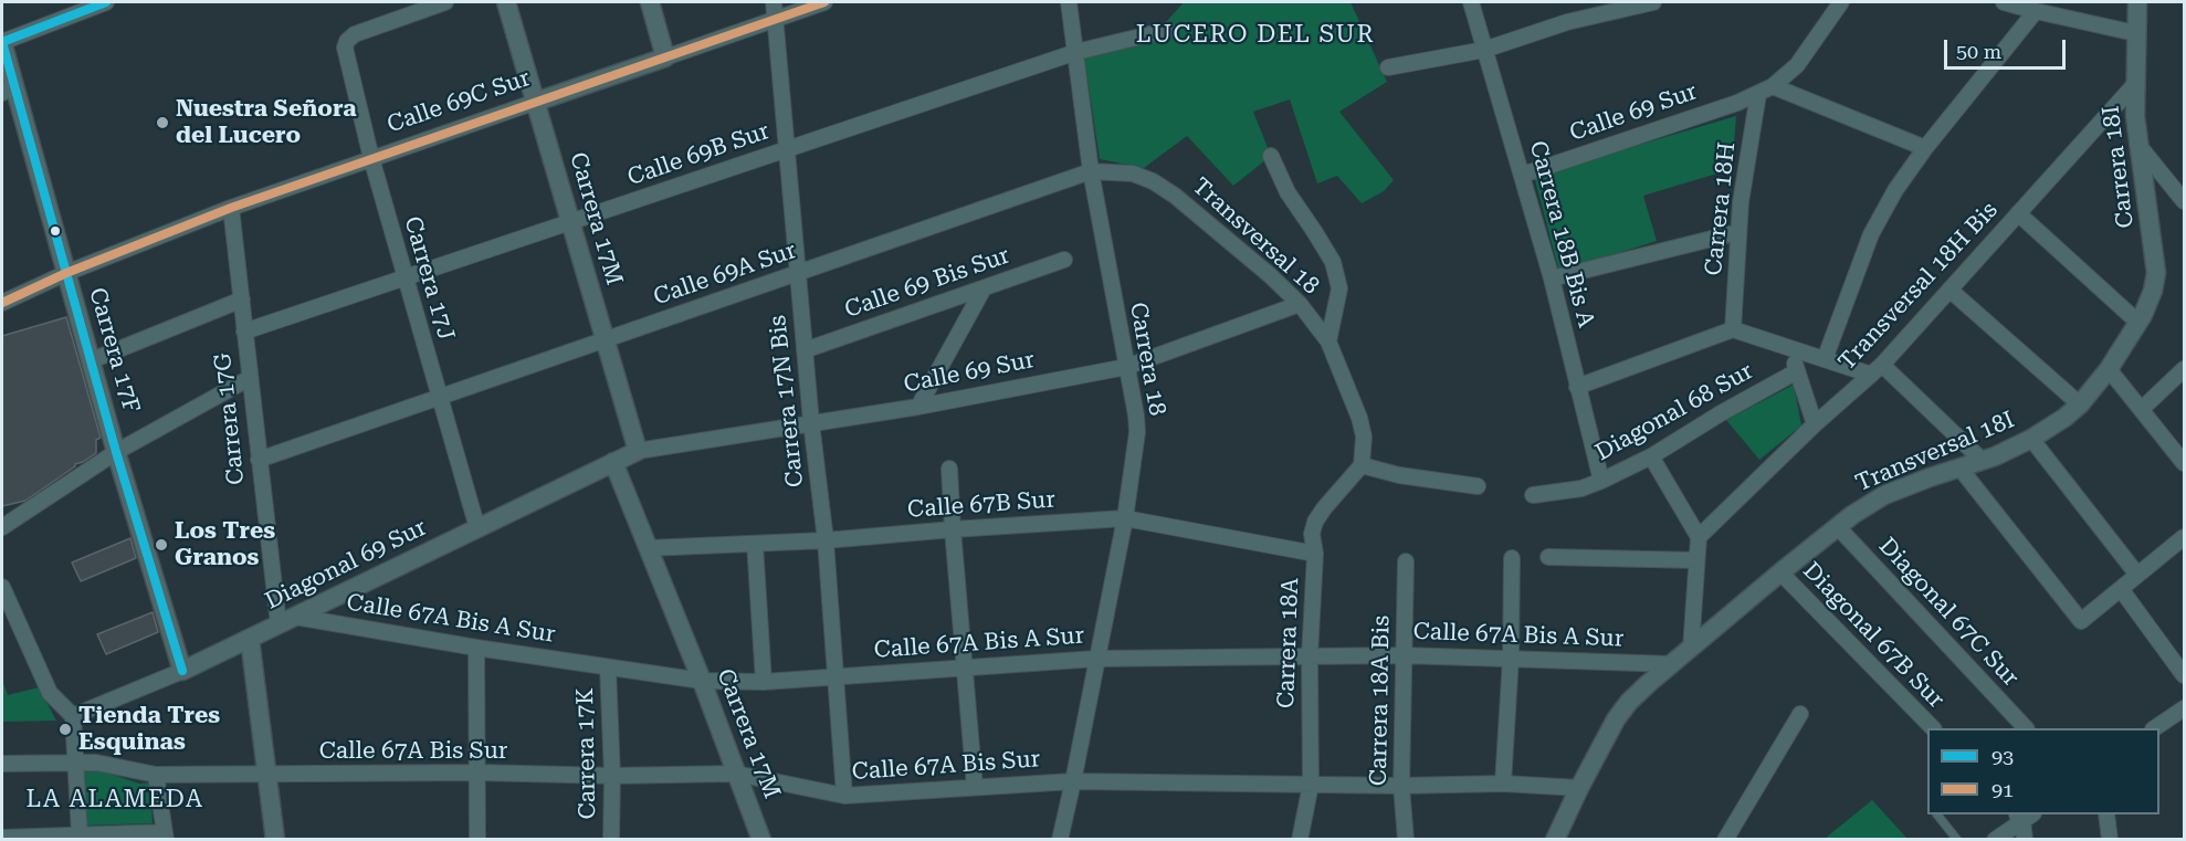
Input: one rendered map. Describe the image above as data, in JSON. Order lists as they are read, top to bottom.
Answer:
{
  "streets": {
    "street": [
      "Calle 69C Sur",
      "Calle 69 Sur",
      "Calle 69B Sur",
      "Carrera 18I",
      "Carrera 18H",
      "Carrera 17M",
      "Carrera 18B Bis A",
      "Transversal 18",
      "Calle 69A Sur",
      "Carrera 17J",
      "Calle 69 Bis Sur",
      "Transversal 18H Bis",
      "Carrera 17F",
      "Carrera 18",
      "Carrera 17N Bis",
      "Diagonal 68 Sur",
      "Carrera 17G",
      "Transversal 18I",
      "Calle 67B Sur",
      "Diagonal 69 Sur",
      "Diagonal 67C Sur",
      "Calle 67A Bis A Sur",
      "Diagonal 67B Sur",
      "Carrera 18A",
      "Carrera 18A Bis",
      "Calle 67A Bis Sur",
      "Carrera 17K"
    ]
  },
  "crossings": [
    ["Calle 69C Sur", "Carrera 17M"],
    ["Calle 69C Sur", "Carrera 17J"],
    ["Calle 69C Sur", "Carrera 17F"],
    ["Calle 69C Sur", "Carrera 17N Bis"],
    ["Calle 69C Sur", "Carrera 17G"],
    ["Calle 69 Sur", "Carrera 18H"],
    ["Calle 69 Sur", "Carrera 17M"],
    ["Calle 69 Sur", "Carrera 18B Bis A"],
    ["Calle 69 Sur", "Transversal 18"],
    ["Calle 69 Sur", "Carrera 18"],
    ["Calle 69 Sur", "Carrera 17N Bis"],
    ["Calle 69 Sur", "Diagonal 69 Sur"],
    ["Calle 69B Sur", "Carrera 17M"],
    ["Calle 69B Sur", "Carrera 17J"],
    ["Calle 69B Sur", "Carrera 18"],
    ["Calle 69B Sur", "Carrera 17N Bis"],
    ["Calle 69B Sur", "Carrera 17G"],
    ["Carrera 18I", "Transversal 18H Bis"],
    ["Carrera 18I", "Transversal 18I"],
    ["Carrera 17M", "Calle 69A Sur"],
    ["Carrera 17M", "Calle 67B Sur"],
    ["Carrera 17M", "Diagonal 69 Sur"],
    ["Carrera 17M", "Calle 67A Bis A Sur"],
    ["Carrera 17M", "Calle 67A Bis Sur"],
    ["Carrera 18B Bis A", "Diagonal 68 Sur"],
    ["Transversal 18", "Calle 69A Sur"],
    ["Transversal 18", "Carrera 18A"],
    ["Calle 69A Sur", "Carrera 17J"],
    ["Calle 69A Sur", "Carrera 18"],
    ["Calle 69A Sur", "Carrera 17N Bis"],
    ["Calle 69A Sur", "Carrera 17G"],
    ["Carrera 17J", "Diagonal 69 Sur"],
    ["Calle 69 Bis Sur", "Carrera 17N Bis"],
    ["Carrera 17F", "Diagonal 69 Sur"],
    ["Carrera 18", "Calle 67B Sur"],
    ["Carrera 18", "Calle 67A Bis A Sur"],
    ["Carrera 18", "Calle 67A Bis Sur"],
    ["Carrera 17N Bis", "Calle 67B Sur"],
    ["Carrera 17N Bis", "Calle 67A Bis A Sur"],
    ["Carrera 17N Bis", "Calle 67A Bis Sur"],
    ["Carrera 17G", "Diagonal 69 Sur"],
    ["Carrera 17G", "Calle 67A Bis A Sur"],
    ["Transversal 18I", "Diagonal 67C Sur"],
    ["Transversal 18I", "Calle 67A Bis A Sur"],
    ["Transversal 18I", "Diagonal 67B Sur"],
    ["Transversal 18I", "Calle 67A Bis Sur"],
    ["Calle 67B Sur", "Carrera 18A"],
    ["Diagonal 69 Sur", "Calle 67A Bis A Sur"],
    ["Calle 67A Bis A Sur", "Carrera 18A"],
    ["Calle 67A Bis A Sur", "Carrera 18A Bis"],
    ["Calle 67A Bis A Sur", "Carrera 17K"],
    ["Carrera 18A", "Calle 67A Bis Sur"],
    ["Carrera 18A Bis", "Calle 67A Bis Sur"],
    ["Calle 67A Bis Sur", "Carrera 17K"]
  ],
  "districts": ["LUCERO DEL SUR", "LA ALAMEDA"],
  "places": ["Nuestra Señora del Lucero", "Los Tres Granos", "Tienda Tres Esquinas"],
  "lines": ["transit line 93", "transit line 91"],
  "legend": ["93", "91"],
  "scale_bar": "50 m"
}
